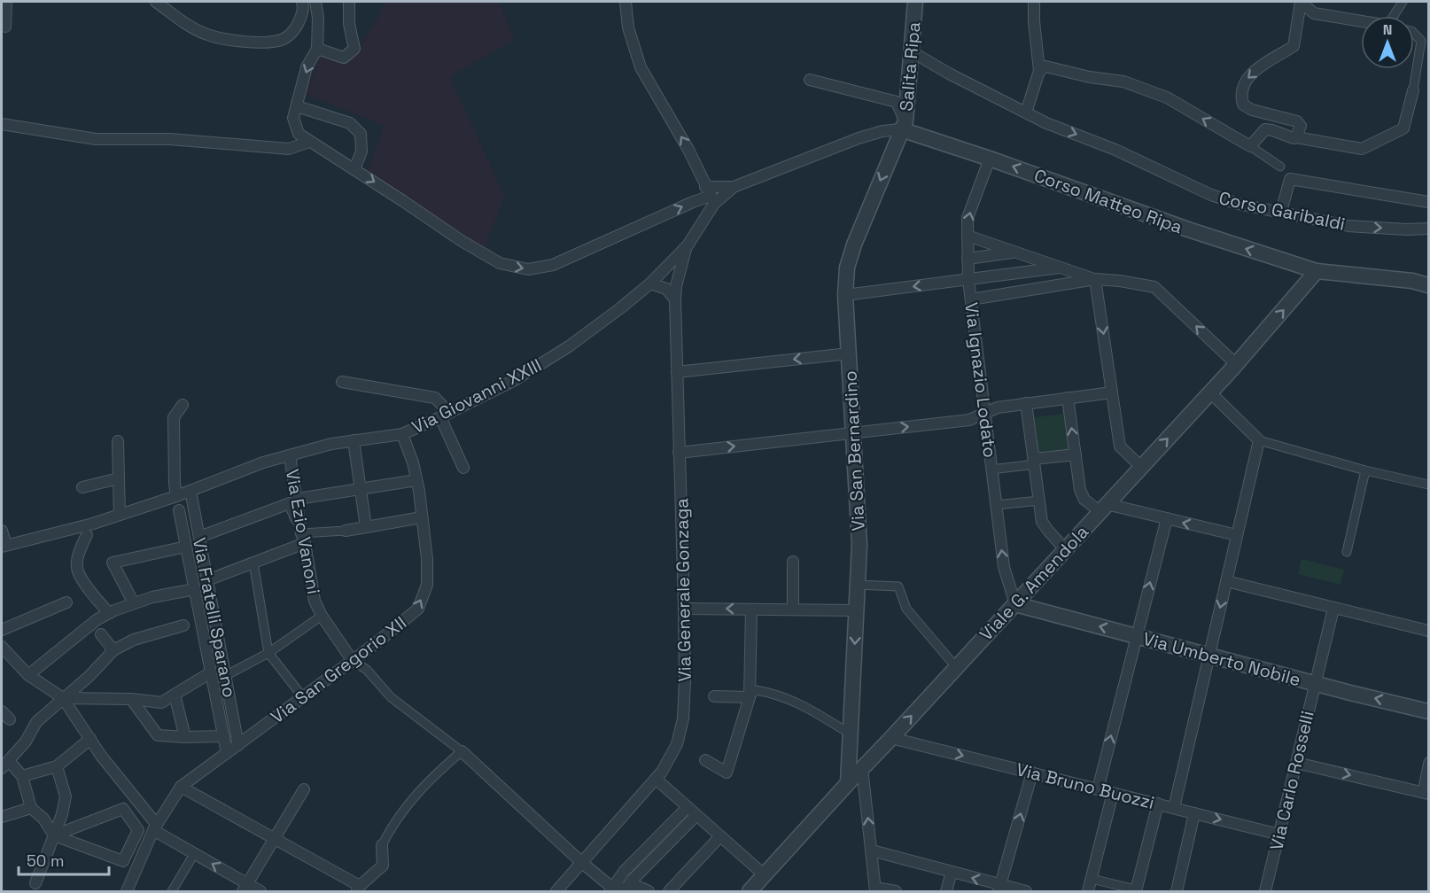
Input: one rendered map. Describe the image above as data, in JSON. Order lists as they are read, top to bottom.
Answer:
{
  "streets": {
    "street": [
      "Salita Ripa",
      "Corso Matteo Ripa",
      "Corso Garibaldi",
      "Via Ignazio Lodato",
      "Via Giovanni XXIII",
      "Via San Bernardino",
      "Via Ezio Vanoni",
      "Viale G. Amendola",
      "Via Generale Gonzaga",
      "Via Fratelli Sparano",
      "Via Umberto Nobile",
      "Via San Gregorio XII",
      "Via Carlo Rosselli",
      "Via Bruno Buozzi"
    ]
  },
  "crossings": [
    ["Salita Ripa", "Corso Matteo Ripa"],
    ["Salita Ripa", "Corso Garibaldi"],
    ["Salita Ripa", "Via San Bernardino"],
    ["Corso Matteo Ripa", "Via Ignazio Lodato"],
    ["Corso Matteo Ripa", "Via San Bernardino"],
    ["Corso Matteo Ripa", "Viale G. Amendola"],
    ["Via Ignazio Lodato", "Viale G. Amendola"],
    ["Via Ignazio Lodato", "Via Umberto Nobile"],
    ["Via Giovanni XXIII", "Via Ezio Vanoni"],
    ["Via Giovanni XXIII", "Via Generale Gonzaga"],
    ["Via Giovanni XXIII", "Via Fratelli Sparano"],
    ["Via Giovanni XXIII", "Via San Gregorio XII"],
    ["Via San Bernardino", "Viale G. Amendola"],
    ["Via Ezio Vanoni", "Via San Gregorio XII"],
    ["Viale G. Amendola", "Via Umberto Nobile"],
    ["Viale G. Amendola", "Via Bruno Buozzi"],
    ["Via Fratelli Sparano", "Via San Gregorio XII"],
    ["Via Umberto Nobile", "Via Carlo Rosselli"],
    ["Via Carlo Rosselli", "Via Bruno Buozzi"]
  ],
  "one_way": [
    "Via Ignazio Lodato",
    "Via San Bernardino",
    "Viale G. Amendola",
    "Via Bruno Buozzi"
  ],
  "scale_bar": "50 m",
  "north": "top"
}
